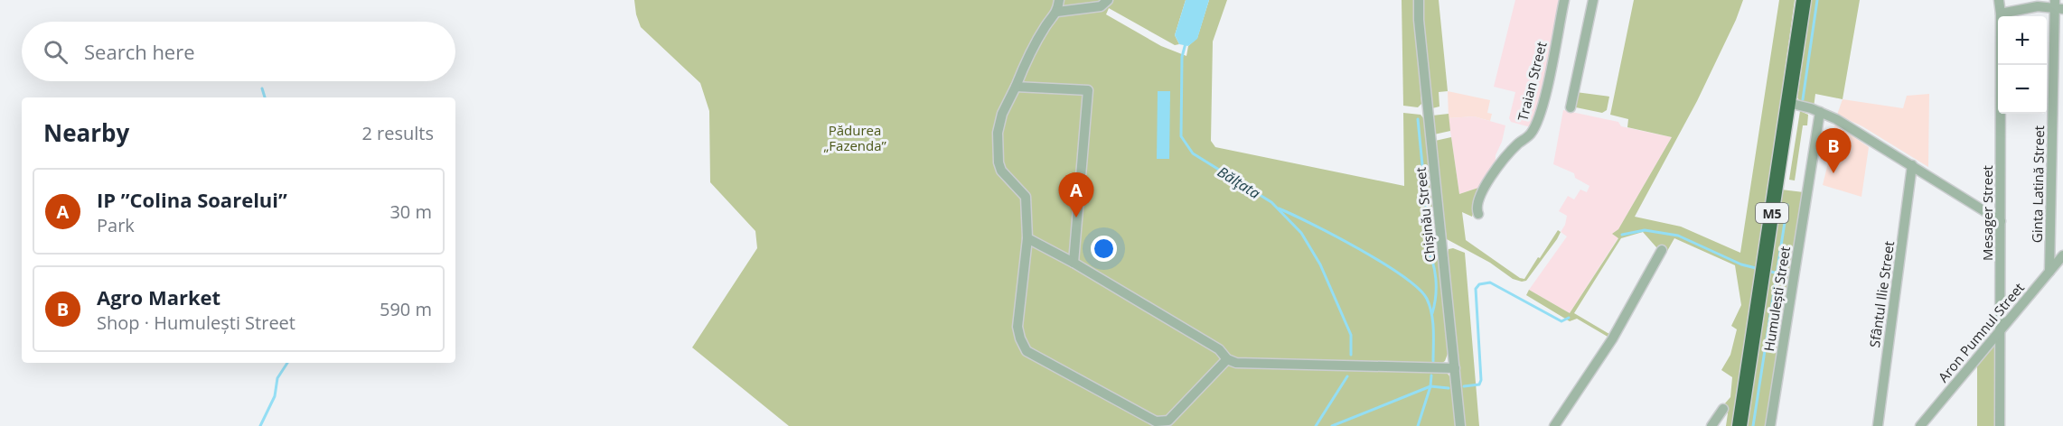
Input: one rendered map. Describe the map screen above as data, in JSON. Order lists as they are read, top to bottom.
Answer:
{
  "streets": {
    "highway": ["M5"],
    "street": [
      "Traian Street",
      "Ginta Latină Street",
      "Mesager Street",
      "Chișinău Street",
      "Sfântul Ilie Street",
      "Humulești Street",
      "Aron Pumnul Street"
    ]
  },
  "crossings": [
    ["Ginta Latină Street", "Aron Pumnul Street"],
    ["Mesager Street", "Aron Pumnul Street"]
  ],
  "water": ["Bălţata"],
  "parks": ["Pădurea „Fazenda”"],
  "page": {
    "map_buttons": ["+", "−"],
    "search": "Search here",
    "heading": ["Nearby", "2 results"],
    "pins": ["B", "A"],
    "list": [
      {
        "mark": "A",
        "name": "IP ”Colina Soarelui”",
        "note": "Park",
        "value": "30 m"
      },
      {
        "mark": "B",
        "name": "Agro Market",
        "note": "Shop · Humulești Street",
        "value": "590 m"
      }
    ]
  }
}
